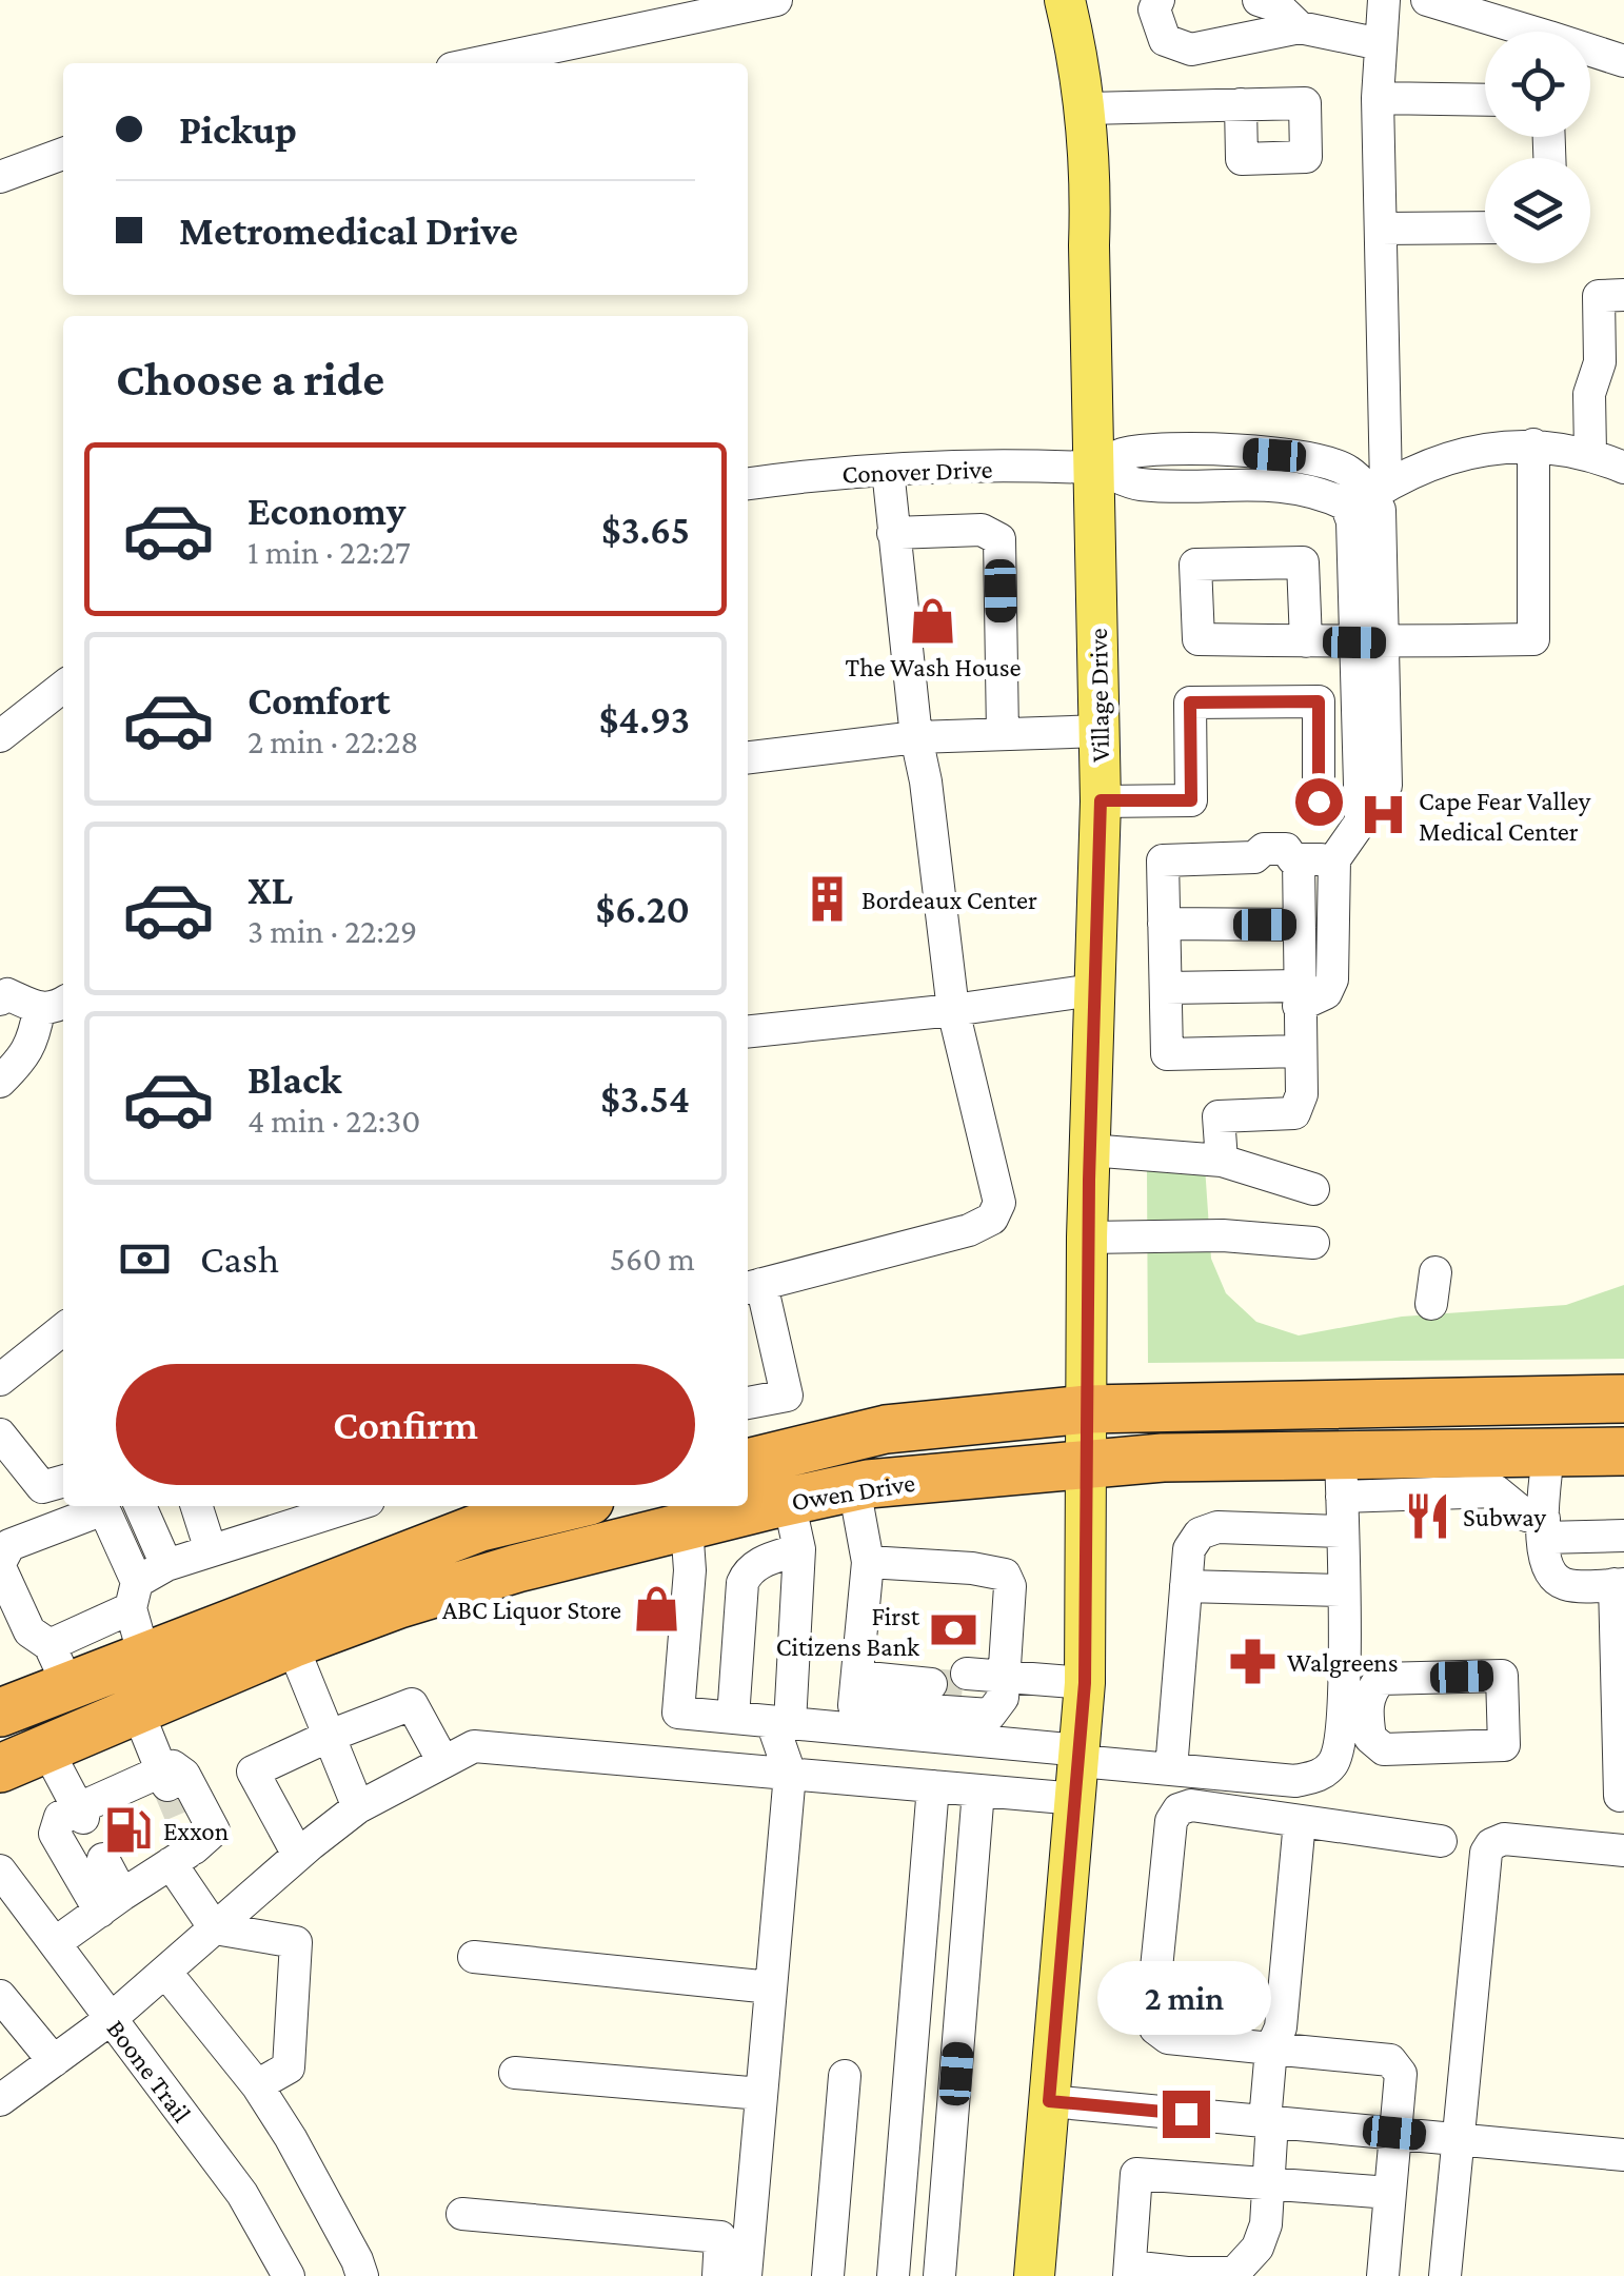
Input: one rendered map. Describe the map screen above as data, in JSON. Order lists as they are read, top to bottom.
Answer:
{
  "streets": {
    "highway": ["Owen Drive"],
    "main road": ["Village Drive"],
    "street": ["Conover Drive", "Boone Trail"]
  },
  "crossings": [
    ["Conover Drive", "Village Drive"],
    ["Village Drive", "Owen Drive"]
  ],
  "places": {
    "shop": ["The Wash House", "ABC Liquor Store"],
    "hospital": ["Cape Fear Valley Medical Center"],
    "building": ["Bordeaux Center"],
    "restaurant": ["Subway"],
    "bank": ["First Citizens Bank"],
    "pharmacy": ["Walgreens"],
    "fuel station": ["Exxon"]
  },
  "page": {
    "banner": ["Pickup", "Metromedical Drive"],
    "heading": "Choose a ride",
    "list": [
      {
        "name": "Economy",
        "note": "1 min · 22:27",
        "value": "$3.65"
      },
      {
        "name": "Comfort",
        "note": "2 min · 22:28",
        "value": "$4.93"
      },
      {
        "name": "XL",
        "note": "3 min · 22:29",
        "value": "$6.20"
      },
      {
        "name": "Black",
        "note": "4 min · 22:30",
        "value": "$3.54"
      }
    ],
    "pay": ["Cash", "560 m"],
    "buttons": "Confirm",
    "bubble": "2 min"
  }
}
